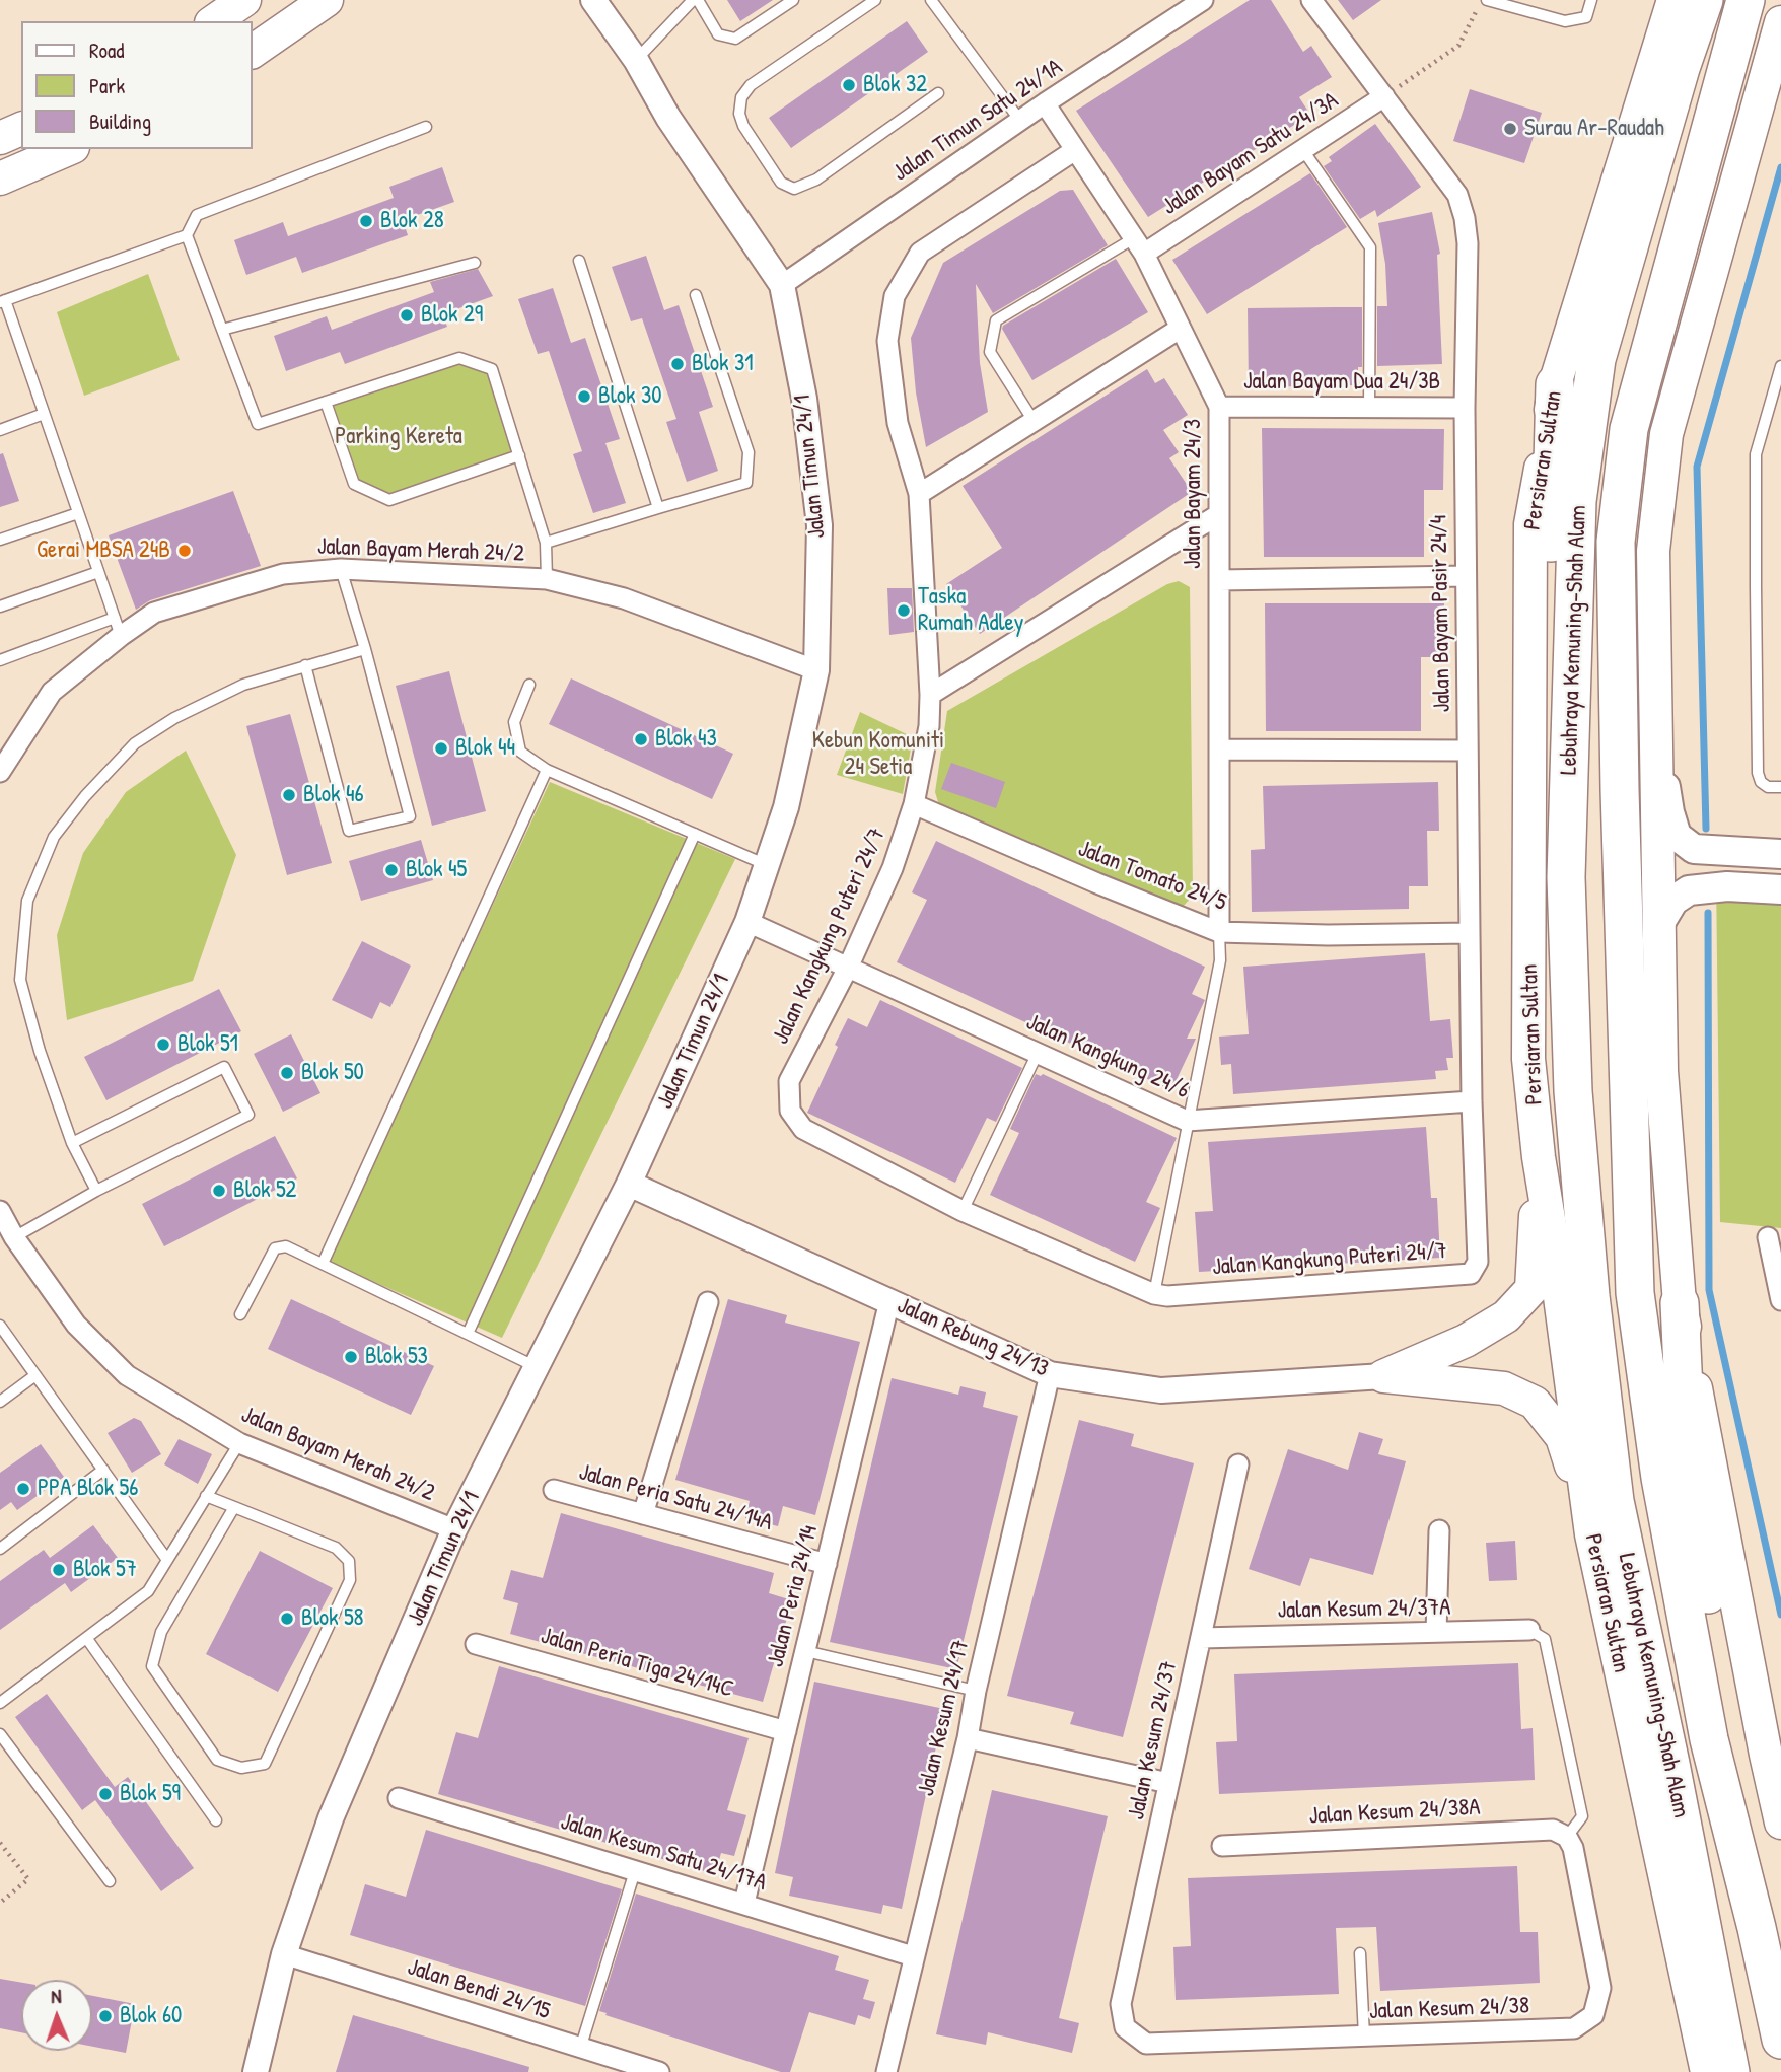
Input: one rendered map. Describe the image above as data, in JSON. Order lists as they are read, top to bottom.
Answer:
{
  "streets": {
    "highway": ["Lebuhraya Kemuning–Shah Alam", "Lebuhraya Kemuning-Shah Alam"],
    "main road": ["Persiaran Sultan"],
    "street": [
      "Jalan Timun Satu 24/1A",
      "Jalan Bayam Satu 24/3A",
      "Jalan Bayam Dua 24/3B",
      "Jalan Timun 24/1",
      "Jalan Bayam 24/3",
      "Jalan Bayam Merah 24/2",
      "Jalan Bayam Pasir 24/4",
      "Jalan Tomato 24/5",
      "Jalan Kangkung Puteri 24/7",
      "Jalan Kangkung 24/6",
      "Jalan Rebung 24/13",
      "Jalan Peria Satu 24/14A",
      "Jalan Peria 24/14",
      "Jalan Kesum 24/37A",
      "Jalan Peria Tiga 24/14C",
      "Jalan Kesum 24/17",
      "Jalan Kesum 24/37",
      "Jalan Kesum 24/38A",
      "Jalan Kesum Satu 24/17A",
      "Jalan Bendi 24/15",
      "Jalan Kesum 24/38"
    ]
  },
  "crossings": [
    ["Jalan Timun Satu 24/1A", "Jalan Timun 24/1"],
    ["Jalan Timun Satu 24/1A", "Jalan Bayam 24/3"],
    ["Jalan Bayam Satu 24/3A", "Jalan Bayam 24/3"],
    ["Jalan Bayam Satu 24/3A", "Jalan Bayam Pasir 24/4"],
    ["Jalan Bayam Dua 24/3B", "Jalan Bayam 24/3"],
    ["Jalan Bayam Dua 24/3B", "Jalan Bayam Pasir 24/4"],
    ["Jalan Timun 24/1", "Jalan Bayam Merah 24/2"],
    ["Jalan Timun 24/1", "Jalan Kangkung 24/6"],
    ["Jalan Timun 24/1", "Jalan Rebung 24/13"],
    ["Jalan Timun 24/1", "Jalan Bendi 24/15"],
    ["Jalan Bayam 24/3", "Jalan Tomato 24/5"],
    ["Jalan Bayam 24/3", "Jalan Kangkung Puteri 24/7"],
    ["Jalan Bayam Pasir 24/4", "Jalan Tomato 24/5"],
    ["Jalan Bayam Pasir 24/4", "Jalan Kangkung Puteri 24/7"],
    ["Jalan Bayam Pasir 24/4", "Jalan Kangkung 24/6"],
    ["Lebuhraya Kemuning–Shah Alam", "Lebuhraya Kemuning-Shah Alam"],
    ["Jalan Tomato 24/5", "Jalan Kangkung Puteri 24/7"],
    ["Jalan Kangkung Puteri 24/7", "Jalan Kangkung 24/6"],
    ["Jalan Rebung 24/13", "Jalan Peria 24/14"],
    ["Jalan Rebung 24/13", "Jalan Kesum 24/17"],
    ["Jalan Peria Satu 24/14A", "Jalan Peria 24/14"],
    ["Jalan Peria 24/14", "Jalan Peria Tiga 24/14C"],
    ["Jalan Peria 24/14", "Jalan Kesum Satu 24/17A"],
    ["Jalan Kesum 24/37A", "Jalan Kesum 24/37"],
    ["Jalan Kesum 24/17", "Jalan Kesum Satu 24/17A"],
    ["Jalan Kesum 24/37", "Jalan Kesum 24/38"],
    ["Jalan Kesum 24/38A", "Jalan Kesum 24/38"]
  ],
  "parks": ["Parking Kereta", "Kebun Komuniti 24 Setia"],
  "places": [
    "Blok 32",
    "Surau Ar-Raudah",
    "Blok 28",
    "Blok 29",
    "Blok 31",
    "Blok 30",
    "Gerai MBSA 24B",
    "Taska Rumah Adley",
    "Blok 43",
    "Blok 44",
    "Blok 46",
    "Blok 45",
    "Blok 51",
    "Blok 50",
    "Blok 52",
    "Blok 53",
    "PPA Blok 56",
    "Blok 57",
    "Blok 58",
    "Blok 59",
    "Blok 60"
  ],
  "legend": ["Road", "Park", "Building"],
  "north": "top"
}
